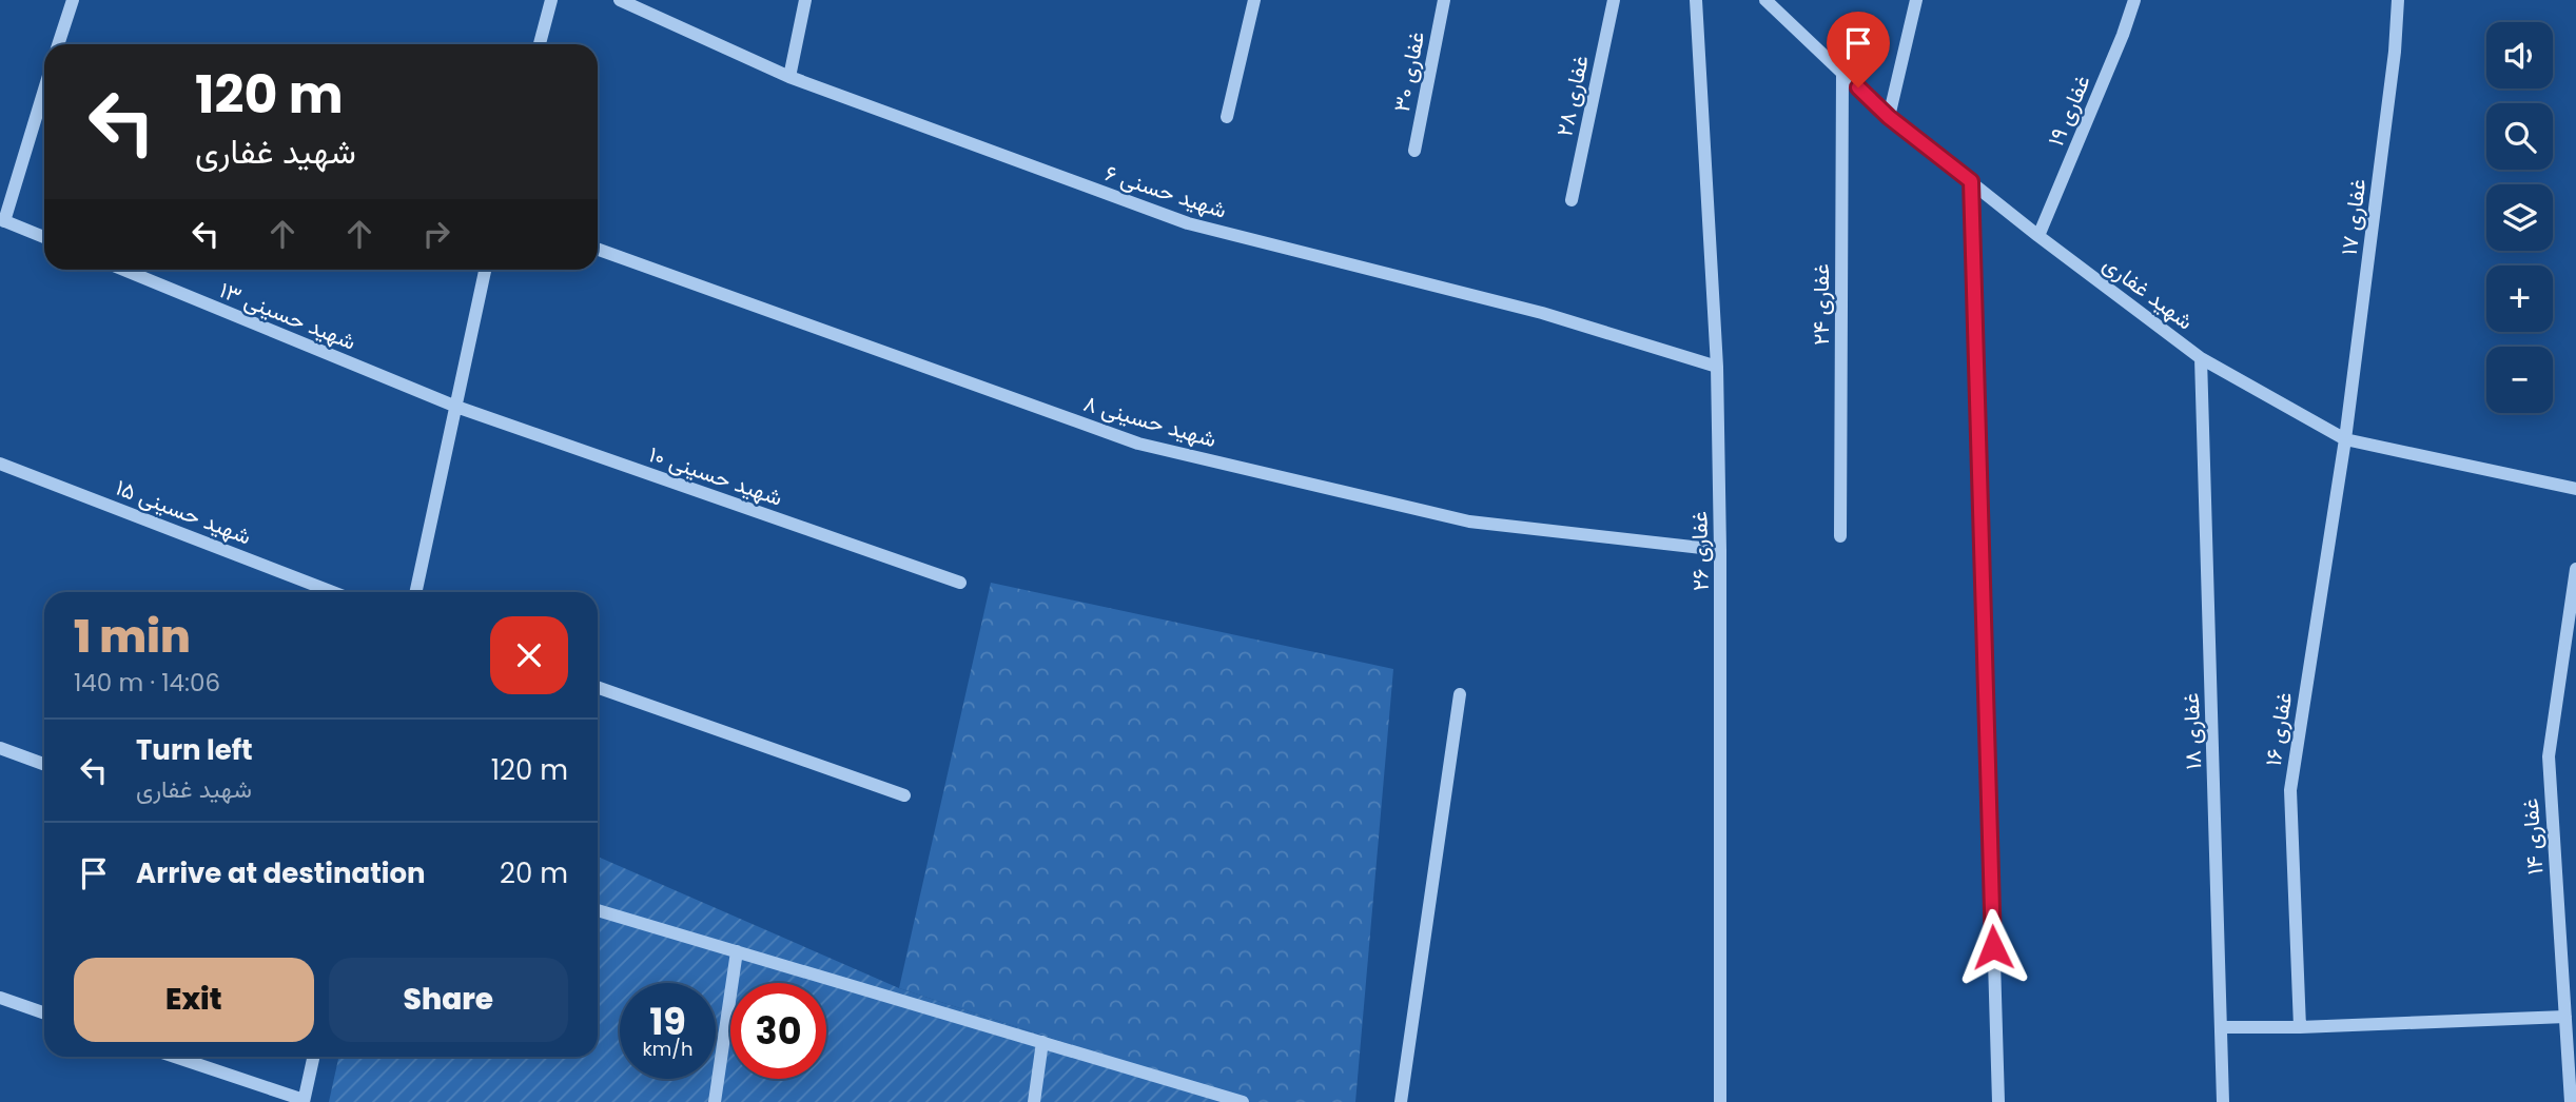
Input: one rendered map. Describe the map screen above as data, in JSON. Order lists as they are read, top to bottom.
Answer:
{
  "streets": {
    "street": [
      "غفاری ۳۰",
      "غفاری ۲۸",
      "غفاری ۱۹",
      "شهید حسنی ۶",
      "غفاری ۱۷",
      "شهید غفاری",
      "غفاری ۲۴",
      "شهید حسینی ۱۳",
      "شهید حسینی ۸",
      "شهید حسینی ۱۰",
      "شهید حسینی ۱۵",
      "غفاری ۲۶",
      "غفاری ۱۶",
      "غفاری ۱۸",
      "غفاری ۱۴"
    ]
  },
  "crossings": [
    ["غفاری ۱۹", "شهید غفاری"],
    ["شهید حسنی ۶", "غفاری ۲۶"],
    ["غفاری ۱۷", "شهید غفاری"],
    ["غفاری ۱۷", "غفاری ۱۶"],
    ["شهید غفاری", "غفاری ۲۴"],
    ["شهید غفاری", "غفاری ۱۶"],
    ["شهید غفاری", "غفاری ۱۸"],
    ["شهید حسینی ۱۳", "شهید حسینی ۱۰"],
    ["شهید حسینی ۸", "غفاری ۲۶"]
  ],
  "page": {
    "map_buttons": ["+", "−"],
    "turn": ["120 m", "شهید غفاری"],
    "heading": ["1 min", "140 m · 14:06"],
    "list": [
      {
        "name": "Turn left",
        "note": "شهید غفاری",
        "value": "120 m"
      },
      {
        "name": "Arrive at destination",
        "value": "20 m"
      }
    ],
    "buttons": ["Exit", "Share"],
    "speed": "19 km/h",
    "limit": "30"
  }
}
